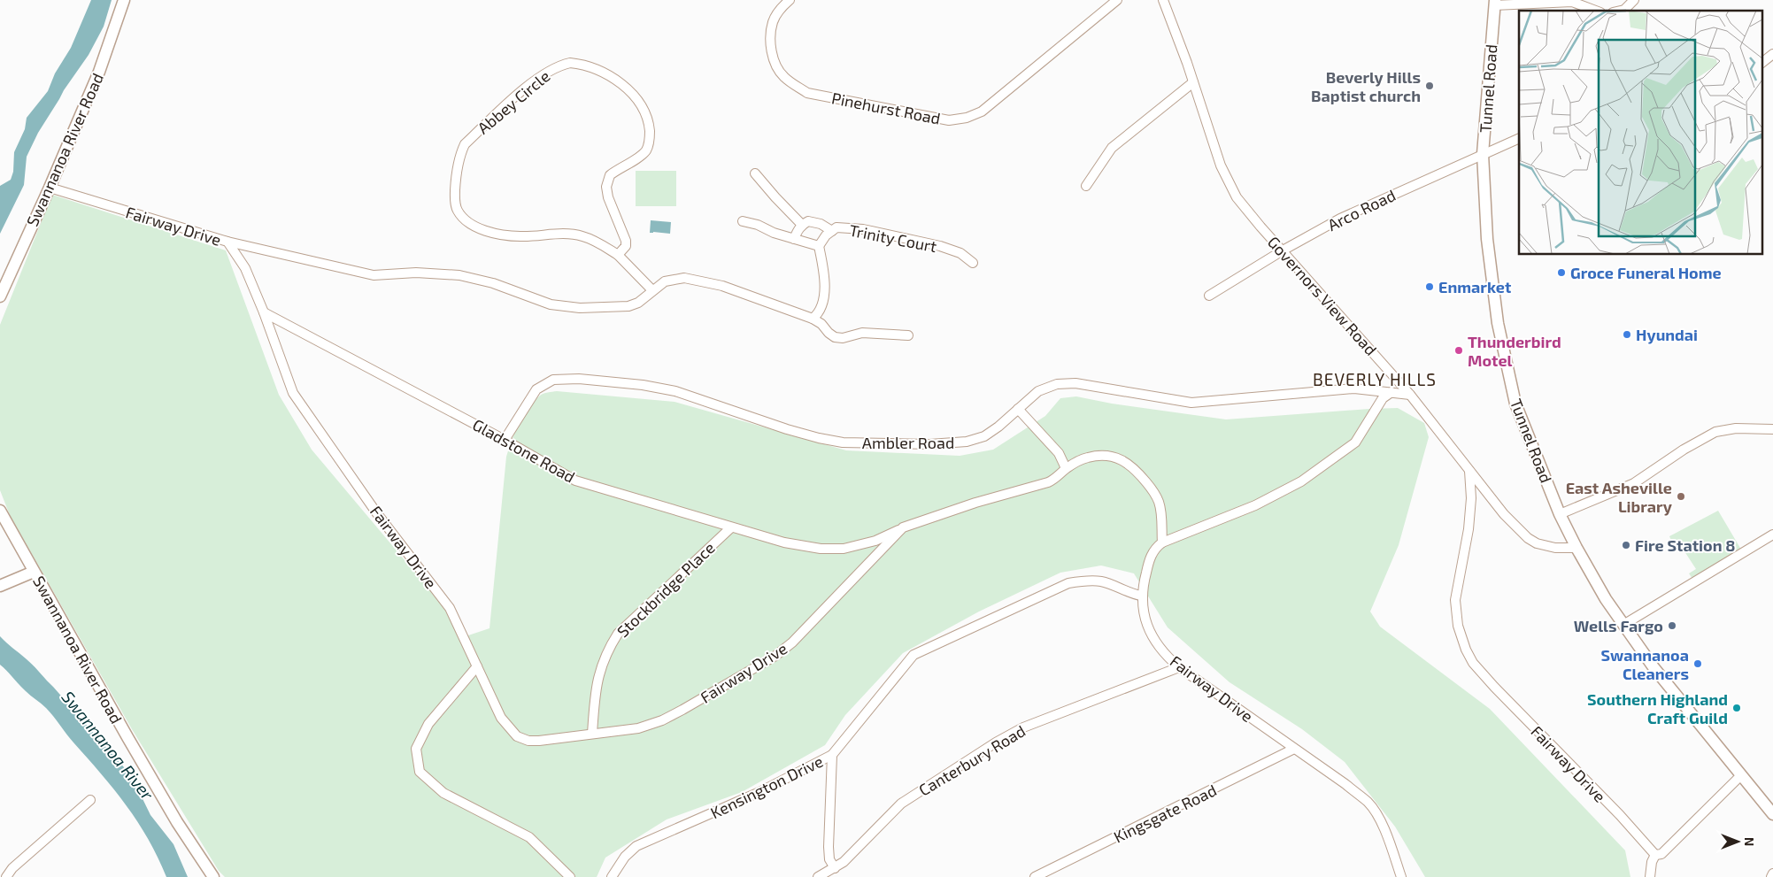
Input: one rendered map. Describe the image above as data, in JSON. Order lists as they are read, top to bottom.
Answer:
{
  "streets": {
    "main road": ["Tunnel Road", "Swannanoa River Road"],
    "street": [
      "Abbey Circle",
      "Pinehurst Road",
      "Arco Road",
      "Fairway Drive",
      "Trinity Court",
      "Governors View Road",
      "Ambler Road",
      "Gladstone Road",
      "Stockbridge Place",
      "Canterbury Road",
      "Kensington Drive",
      "Kingsgate Road"
    ]
  },
  "crossings": [
    ["Tunnel Road", "Arco Road"],
    ["Tunnel Road", "Governors View Road"],
    ["Swannanoa River Road", "Fairway Drive"],
    ["Arco Road", "Governors View Road"],
    ["Fairway Drive", "Governors View Road"],
    ["Fairway Drive", "Gladstone Road"],
    ["Fairway Drive", "Stockbridge Place"],
    ["Fairway Drive", "Canterbury Road"],
    ["Fairway Drive", "Kensington Drive"],
    ["Fairway Drive", "Kingsgate Road"],
    ["Governors View Road", "Ambler Road"],
    ["Ambler Road", "Gladstone Road"],
    ["Gladstone Road", "Stockbridge Place"]
  ],
  "districts": ["BEVERLY HILLS"],
  "water": ["Swannanoa River"],
  "places": [
    "Beverly Hills Baptist church",
    "Groce Funeral Home",
    "Enmarket",
    "Hyundai",
    "Thunderbird Motel",
    "East Asheville Library",
    "Fire Station 8",
    "Wells Fargo",
    "Swannanoa Cleaners",
    "Southern Highland Craft Guild"
  ],
  "north": "right"
}
